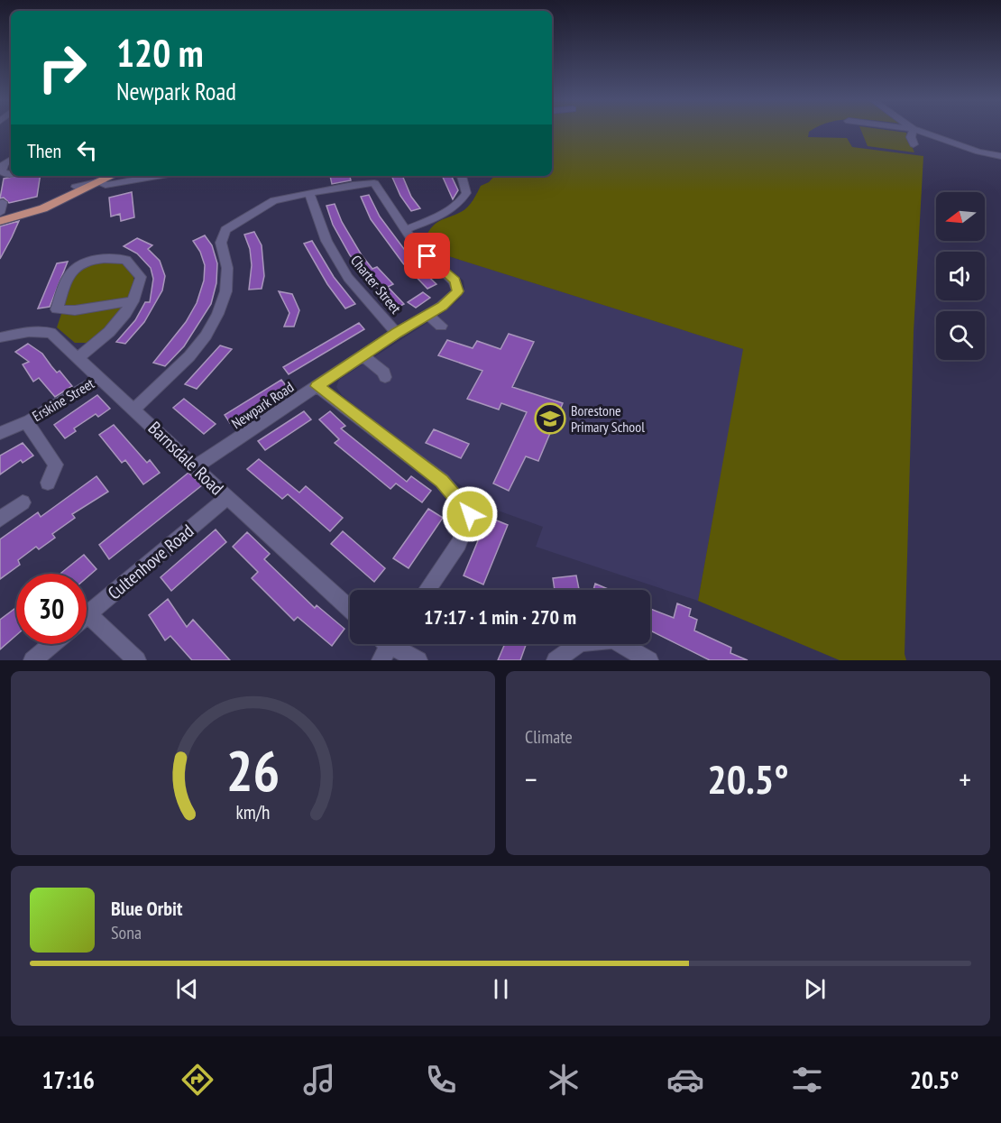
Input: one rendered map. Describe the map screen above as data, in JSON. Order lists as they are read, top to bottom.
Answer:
{
  "streets": {
    "street": [
      "Charter Street",
      "Erskine Street",
      "Newpark Road",
      "Barnsdale Road",
      "Cultenhove Road"
    ]
  },
  "crossings": [
    ["Charter Street", "Newpark Road"],
    ["Erskine Street", "Barnsdale Road"],
    ["Newpark Road", "Barnsdale Road"],
    ["Barnsdale Road", "Cultenhove Road"]
  ],
  "places": {
    "school or university": ["Borestone Primary School"]
  },
  "north": "left",
  "page": {
    "turn": ["120 m", "Newpark Road"],
    "then": "Then",
    "limit": "30",
    "trip": "17:17 · 1 min · 270 m",
    "tile": "Climate",
    "heat": ["−", "20.5°", "+"],
    "song": ["Blue Orbit", "Sona"],
    "tabs": ["17:16", "20.5°"],
    "gauge": ["26", "km/h"]
  }
}
